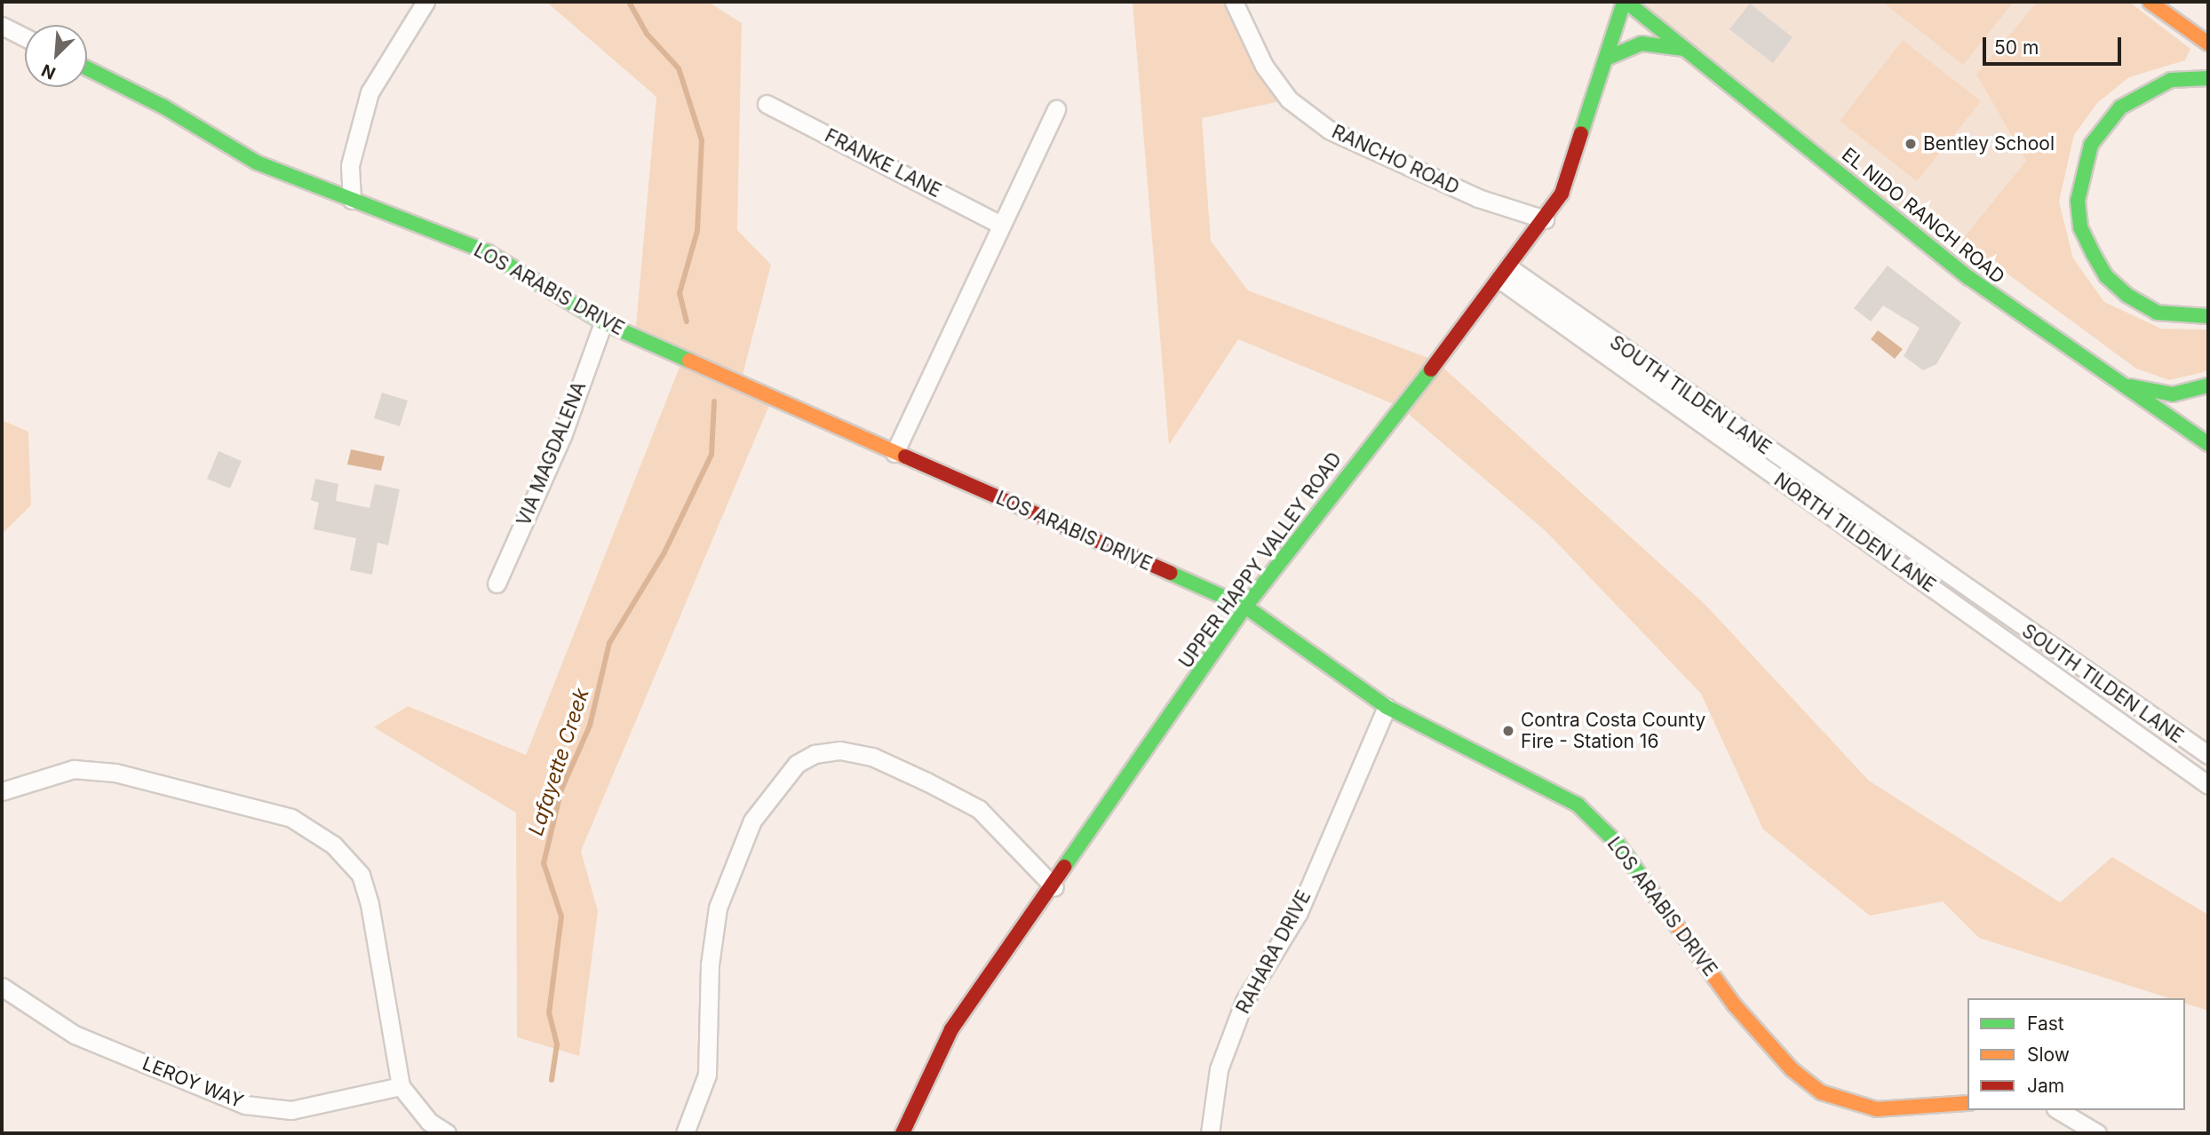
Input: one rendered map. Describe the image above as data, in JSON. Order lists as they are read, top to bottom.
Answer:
{
  "streets": {
    "main road": ["EL NIDO RANCH ROAD", "LOS ARABIS DRIVE", "UPPER HAPPY VALLEY ROAD"],
    "street": [
      "RANCHO ROAD",
      "FRANKE LANE",
      "SOUTH TILDEN LANE",
      "VIA MAGDALENA",
      "NORTH TILDEN LANE",
      "RAHARA DRIVE",
      "LEROY WAY"
    ]
  },
  "crossings": [
    ["RANCHO ROAD", "UPPER HAPPY VALLEY ROAD"],
    ["EL NIDO RANCH ROAD", "UPPER HAPPY VALLEY ROAD"],
    ["LOS ARABIS DRIVE", "VIA MAGDALENA"],
    ["LOS ARABIS DRIVE", "UPPER HAPPY VALLEY ROAD"],
    ["LOS ARABIS DRIVE", "RAHARA DRIVE"],
    ["SOUTH TILDEN LANE", "NORTH TILDEN LANE"],
    ["SOUTH TILDEN LANE", "UPPER HAPPY VALLEY ROAD"],
    ["NORTH TILDEN LANE", "UPPER HAPPY VALLEY ROAD"]
  ],
  "water": ["Lafayette Creek"],
  "places": ["Bentley School", "Contra Costa County Fire - Station 16"],
  "legend": ["Fast", "Slow", "Jam"],
  "scale_bar": "50 m",
  "north": "bottom left"
}
